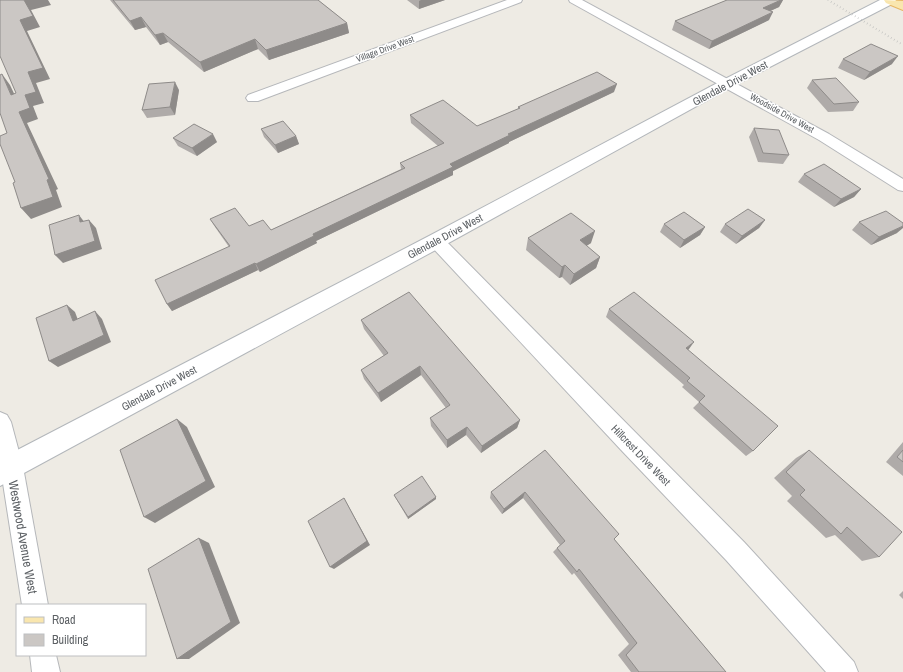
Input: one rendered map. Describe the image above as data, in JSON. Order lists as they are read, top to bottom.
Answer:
{
  "streets": {
    "street": [
      "Village Drive West",
      "Glendale Drive West",
      "Woodside Drive West",
      "Hillcrest Drive West",
      "Westwood Avenue West"
    ]
  },
  "crossings": [
    ["Glendale Drive West", "Woodside Drive West"],
    ["Glendale Drive West", "Hillcrest Drive West"],
    ["Glendale Drive West", "Westwood Avenue West"]
  ],
  "legend": ["Road", "Building"]
}
